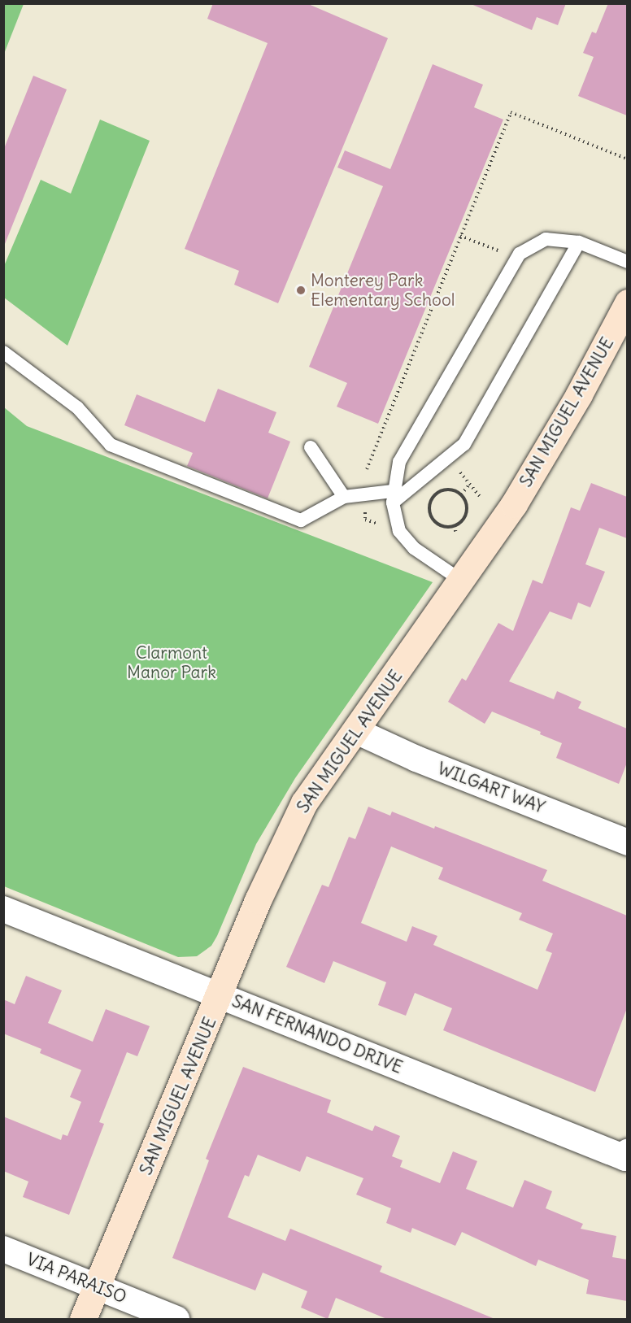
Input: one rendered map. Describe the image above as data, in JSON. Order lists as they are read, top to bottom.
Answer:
{
  "streets": {
    "street": [
      "SAN MIGUEL AVENUE",
      "WILGART WAY",
      "SAN FERNANDO DRIVE",
      "VIA PARAISO"
    ]
  },
  "crossings": [
    ["SAN MIGUEL AVENUE", "WILGART WAY"],
    ["SAN MIGUEL AVENUE", "SAN FERNANDO DRIVE"],
    ["SAN MIGUEL AVENUE", "VIA PARAISO"]
  ],
  "parks": ["Clarmont Manor Park"],
  "places": ["Monterey Park Elementary School"]
}
